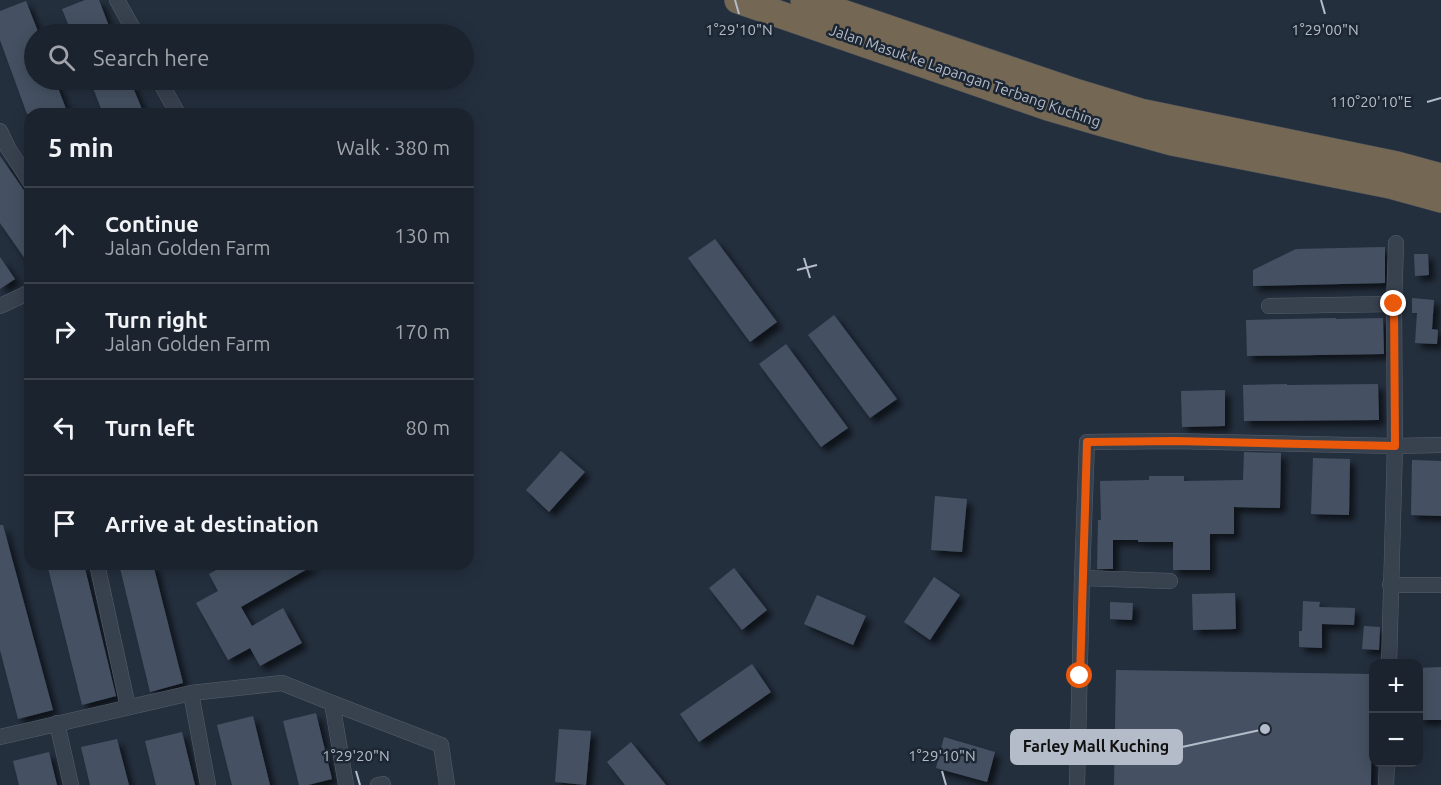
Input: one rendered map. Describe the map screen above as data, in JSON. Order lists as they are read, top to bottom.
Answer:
{
  "streets": {
    "highway": ["Jalan Masuk ke Lapangan Terbang Kuching"]
  },
  "places": ["Farley Mall Kuching"],
  "page": {
    "search": "Search here",
    "heading": ["5 min", "Walk · 380 m"],
    "list": [
      ["Continue", "Jalan Golden Farm", "130 m"],
      ["Turn right", "Jalan Golden Farm", "170 m"],
      ["Turn left", "80 m"],
      "Arrive at destination"
    ],
    "map_buttons": ["+", "−"]
  },
  "coordinates": [
    "1°29'10\"N",
    "1°29'00\"N",
    "110°20'10\"E",
    "1°29'20\"N"
  ]
}
